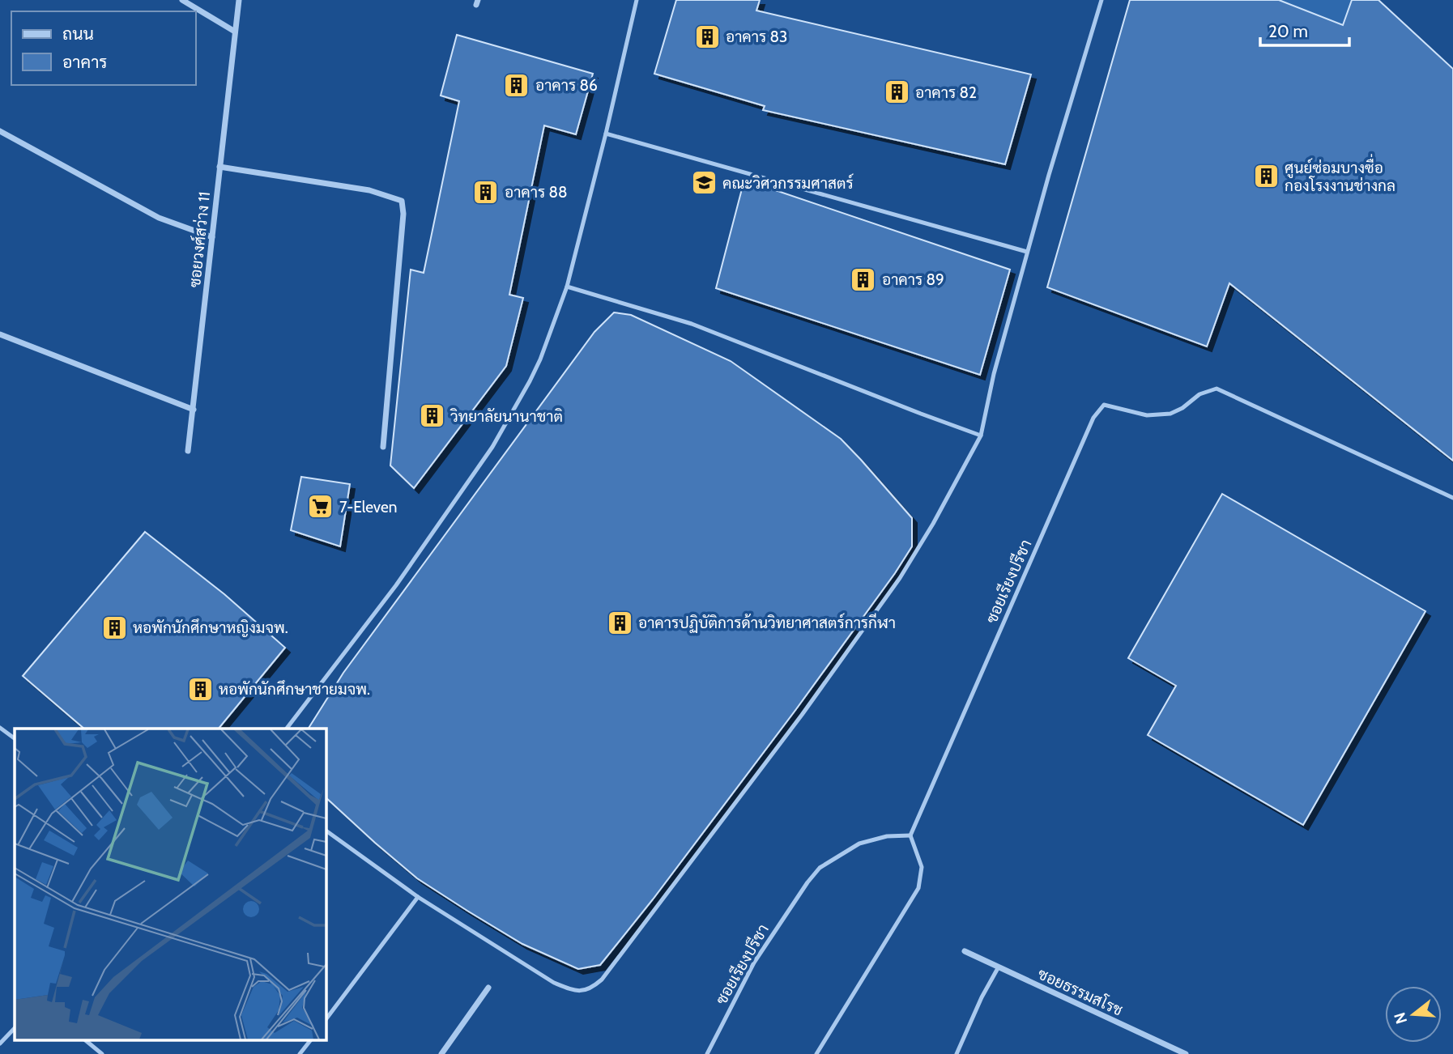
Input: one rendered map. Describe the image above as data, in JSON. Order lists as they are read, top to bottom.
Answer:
{
  "streets": {
    "street": ["ซอยวงศ์สว่าง 11", "ซอยธรรมสโรช"],
    "lane": ["ซอยเรียงปรีชา"]
  },
  "places": {
    "building": [
      "อาคาร 83",
      "อาคาร 86",
      "อาคาร 82",
      "ศูนย์ซ่อมบางซื่อ กองโรงงานช่างกล",
      "อาคาร 88",
      "อาคาร 89",
      "วิทยาลัยนานาชาติ",
      "อาคารปฏิบัติการด้านวิทยาศาสตร์การกีฬา",
      "หอพักนักศึกษาหญิงมจพ.",
      "หอพักนักศึกษาชายมจพ."
    ],
    "school or university": ["คณะวิศวกรรมศาสตร์"],
    "supermarket": ["7-Eleven"]
  },
  "legend": ["ถนน", "อาคาร"],
  "scale_bar": "20 m",
  "north": "left"
}
